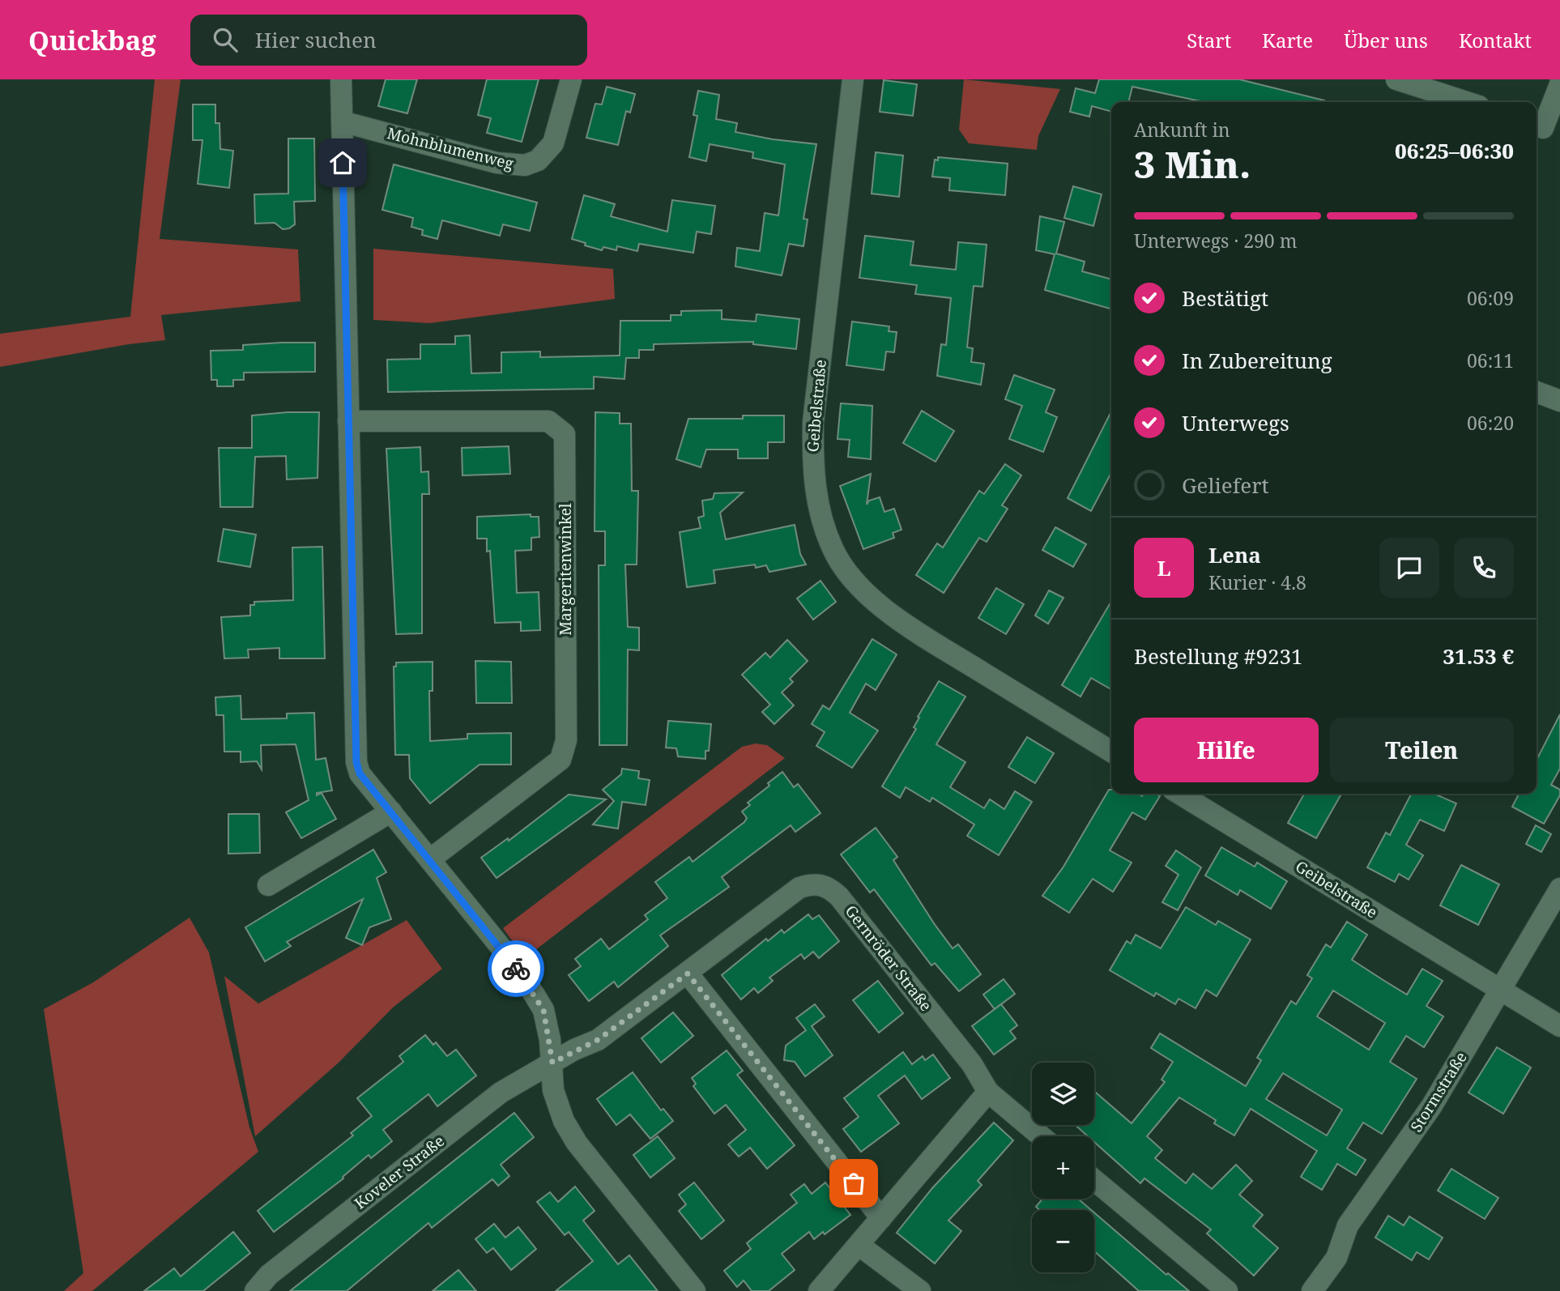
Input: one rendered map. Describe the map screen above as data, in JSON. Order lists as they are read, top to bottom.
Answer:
{
  "streets": {
    "street": [
      "Mohnblumenweg",
      "Geibelstraße",
      "Margeritenwinkel",
      "Gernröder Straße",
      "Stormstraße",
      "Koveler Straße"
    ]
  },
  "crossings": [
    ["Geibelstraße", "Stormstraße"],
    ["Gernröder Straße", "Koveler Straße"]
  ],
  "page": {
    "header": "Quickbag",
    "search": "Hier suchen",
    "nav": [
      "Start",
      "Karte",
      "Über uns",
      "Kontakt"
    ],
    "heading": ["3 Min.", "Ankunft in", "06:25–06:30"],
    "panel": [
      "Lena",
      "Kurier · 4.8",
      "Bestellung #9231",
      "31.53 €"
    ],
    "bar": "Unterwegs · 290 m",
    "list": [
      ["Bestätigt", "06:09"],
      ["In Zubereitung", "06:11"],
      ["Unterwegs", "06:20"],
      "Geliefert"
    ],
    "round": "L",
    "buttons": ["Hilfe", "Teilen"],
    "map_buttons": ["+", "−"]
  }
}
